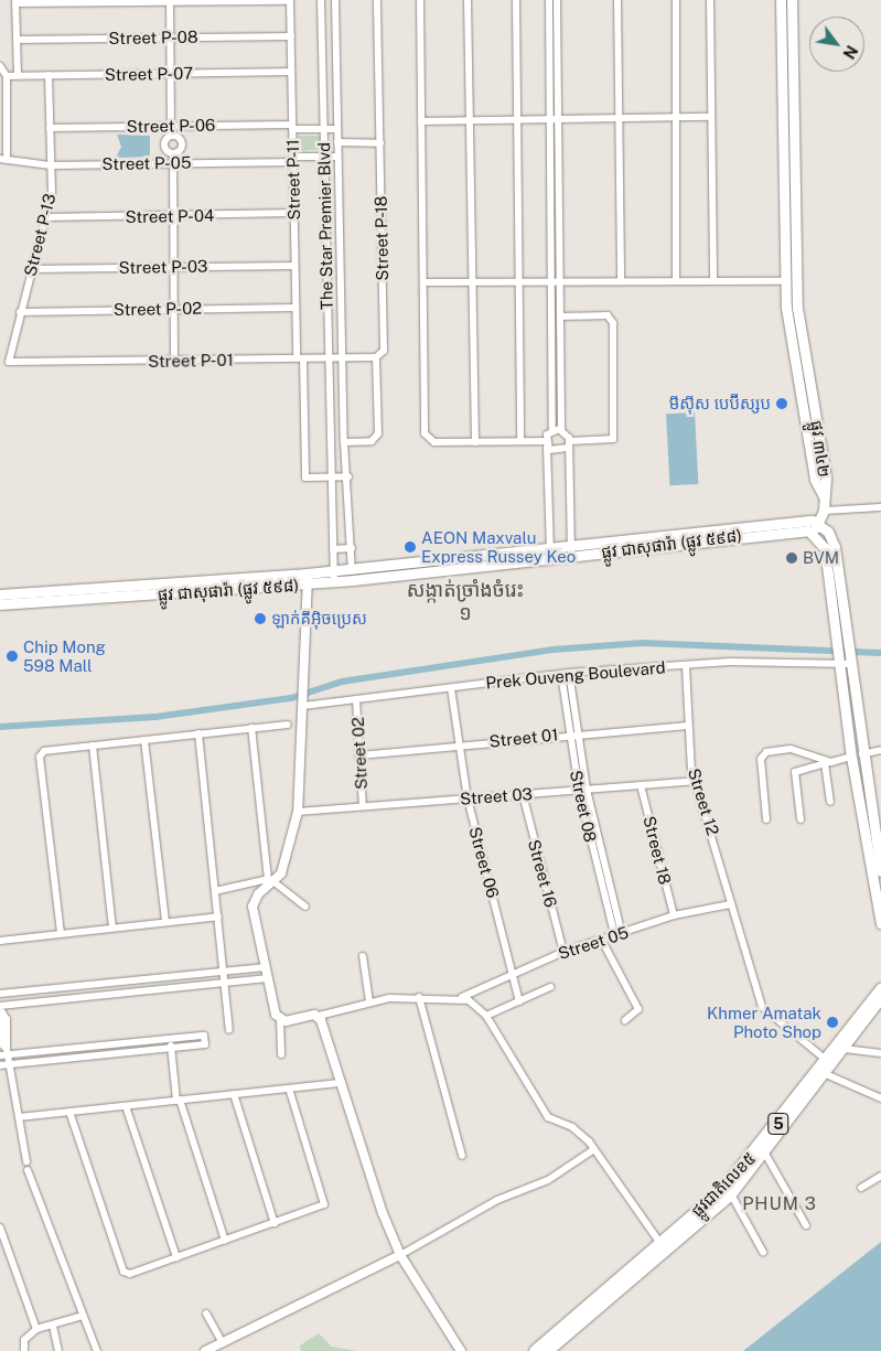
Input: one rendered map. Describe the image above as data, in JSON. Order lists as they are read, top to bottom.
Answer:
{
  "streets": {
    "highway": ["5", "ផ្លូវជាតិលេខ៥"],
    "main road": ["ផ្លូវ ៣៤២", "ផ្លូវ ជាសុផារ៉ា (ផ្លូវ ៥៩៨)"],
    "street": [
      "Street P-08",
      "Street P-07",
      "Street P-06",
      "Street P-05",
      "Street P-11",
      "Street P-04",
      "The Star Premier Blvd",
      "Street P-13",
      "Street P-18",
      "Street P-03",
      "Street P-02",
      "Street P-01",
      "Prek Ouveng Boulevard",
      "Street 01",
      "Street 02",
      "Street 03",
      "Street 12",
      "Street 18",
      "Street 06",
      "Street 16",
      "Street 05"
    ]
  },
  "crossings": [
    ["Street P-08", "Street P-11"],
    ["Street P-07", "Street P-11"],
    ["Street P-07", "Street P-13"],
    ["Street P-06", "Street P-11"],
    ["Street P-06", "The Star Premier Blvd"],
    ["Street P-06", "Street P-13"],
    ["Street P-05", "Street P-11"],
    ["Street P-05", "The Star Premier Blvd"],
    ["Street P-05", "Street P-13"],
    ["Street P-11", "Street P-04"],
    ["Street P-11", "The Star Premier Blvd"],
    ["Street P-11", "Street P-03"],
    ["Street P-11", "Street P-02"],
    ["Street P-11", "Street P-01"],
    ["Street P-04", "Street P-13"],
    ["The Star Premier Blvd", "Street P-18"],
    ["The Star Premier Blvd", "Street P-01"],
    ["The Star Premier Blvd", "ផ្លូវ ជាសុផារ៉ា (ផ្លូវ ៥៩៨)"],
    ["Street P-13", "Street P-03"],
    ["Street P-13", "Street P-02"],
    ["Street P-13", "Street P-01"],
    ["Street P-18", "Street P-01"],
    ["Prek Ouveng Boulevard", "Street 02"],
    ["Prek Ouveng Boulevard", "Street 12"],
    ["Prek Ouveng Boulevard", "Street 06"],
    ["Street 01", "Street 02"],
    ["Street 01", "Street 12"],
    ["Street 01", "Street 06"],
    ["Street 02", "Street 03"],
    ["Street 03", "Street 12"],
    ["Street 03", "Street 18"],
    ["Street 03", "Street 06"],
    ["Street 03", "Street 16"],
    ["Street 12", "Street 05"],
    ["Street 12", "ផ្លូវជាតិលេខ៥"],
    ["Street 18", "Street 05"],
    ["Street 06", "Street 05"],
    ["Street 16", "Street 05"]
  ],
  "districts": ["សង្កាត់ច្រាំងចំរេះ ១", "PHUM 3"],
  "places": [
    "មីសុីស បេប៊ីស្សប",
    "AEON Maxvalu Express Russey Keo",
    "BVM",
    "ឡាក់គីអ៊ិចប្រេស",
    "Chip Mong 598 Mall",
    "Khmer Amatak Photo Shop"
  ],
  "north": "bottom right"
}
